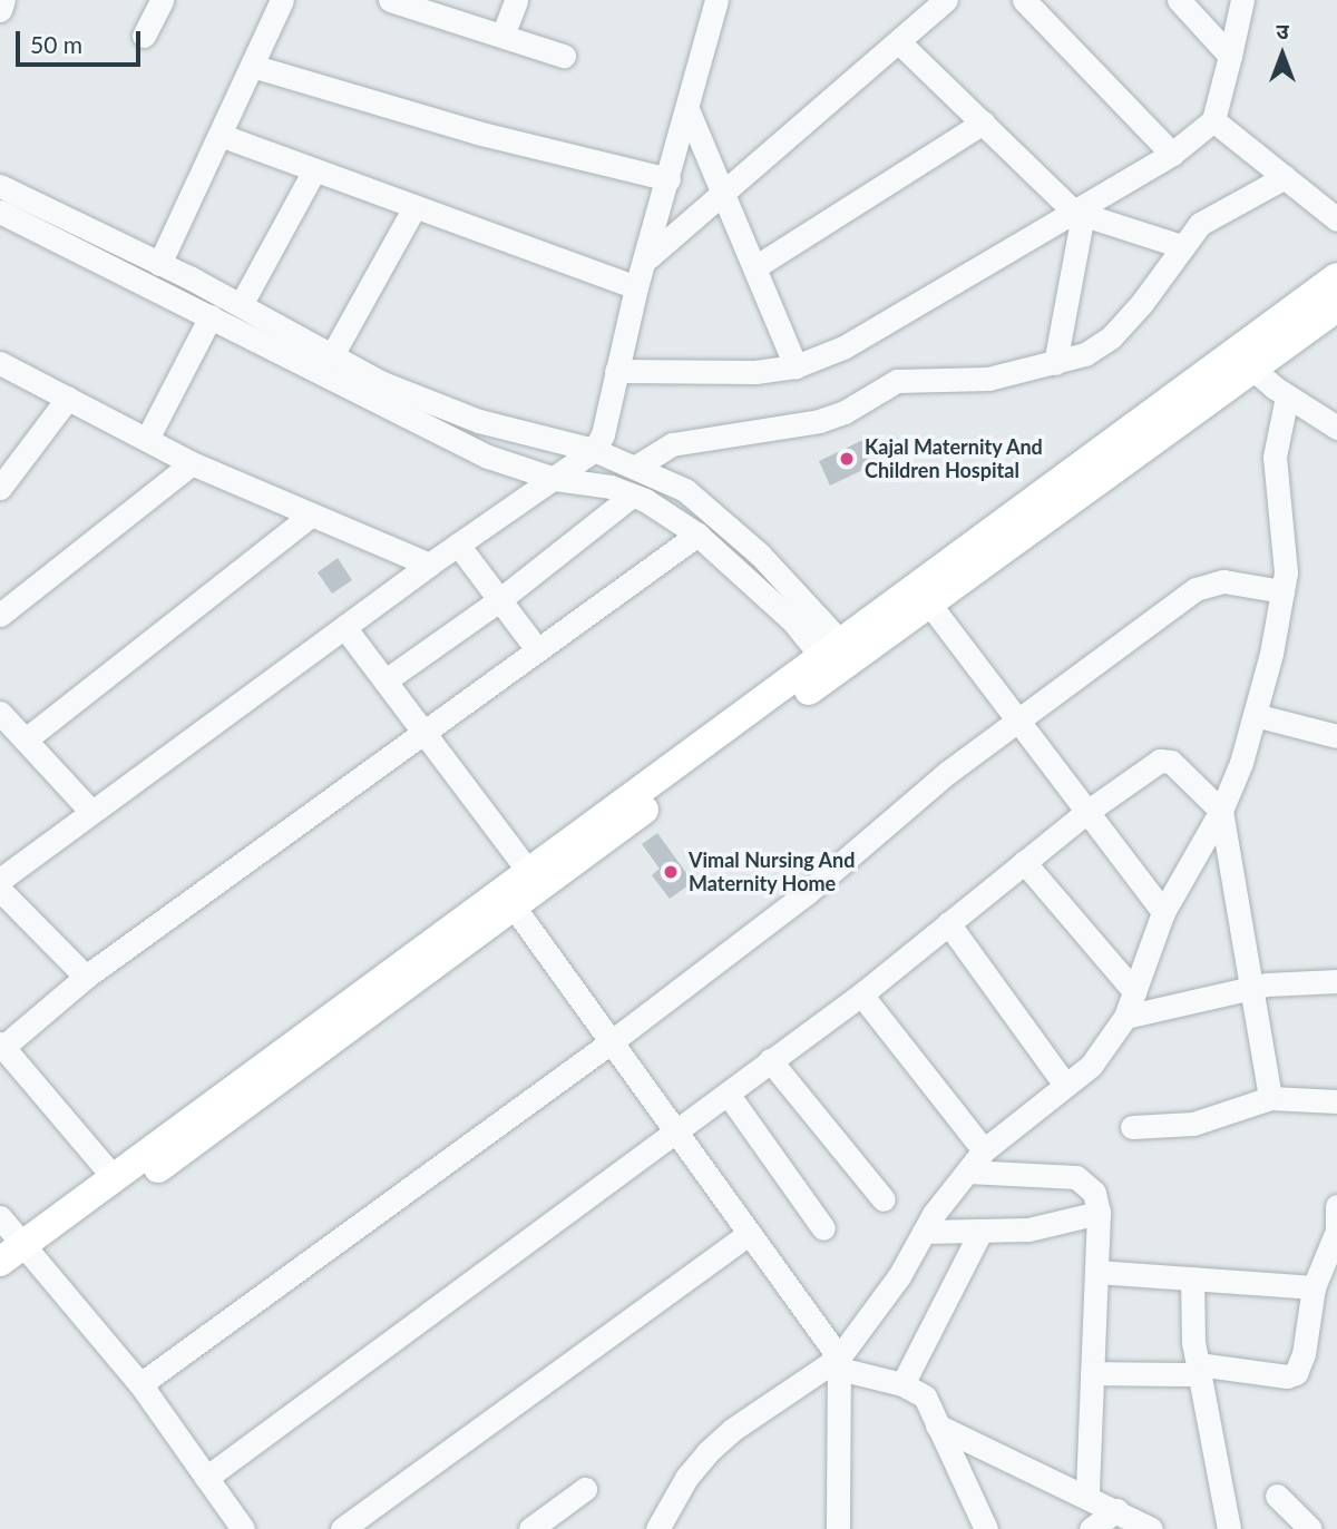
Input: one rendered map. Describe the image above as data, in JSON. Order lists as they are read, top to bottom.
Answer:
{
  "places": ["Kajal Maternity And Children Hospital", "Vimal Nursing And Maternity Home"],
  "scale_bar": "50 m",
  "north": "top"
}
